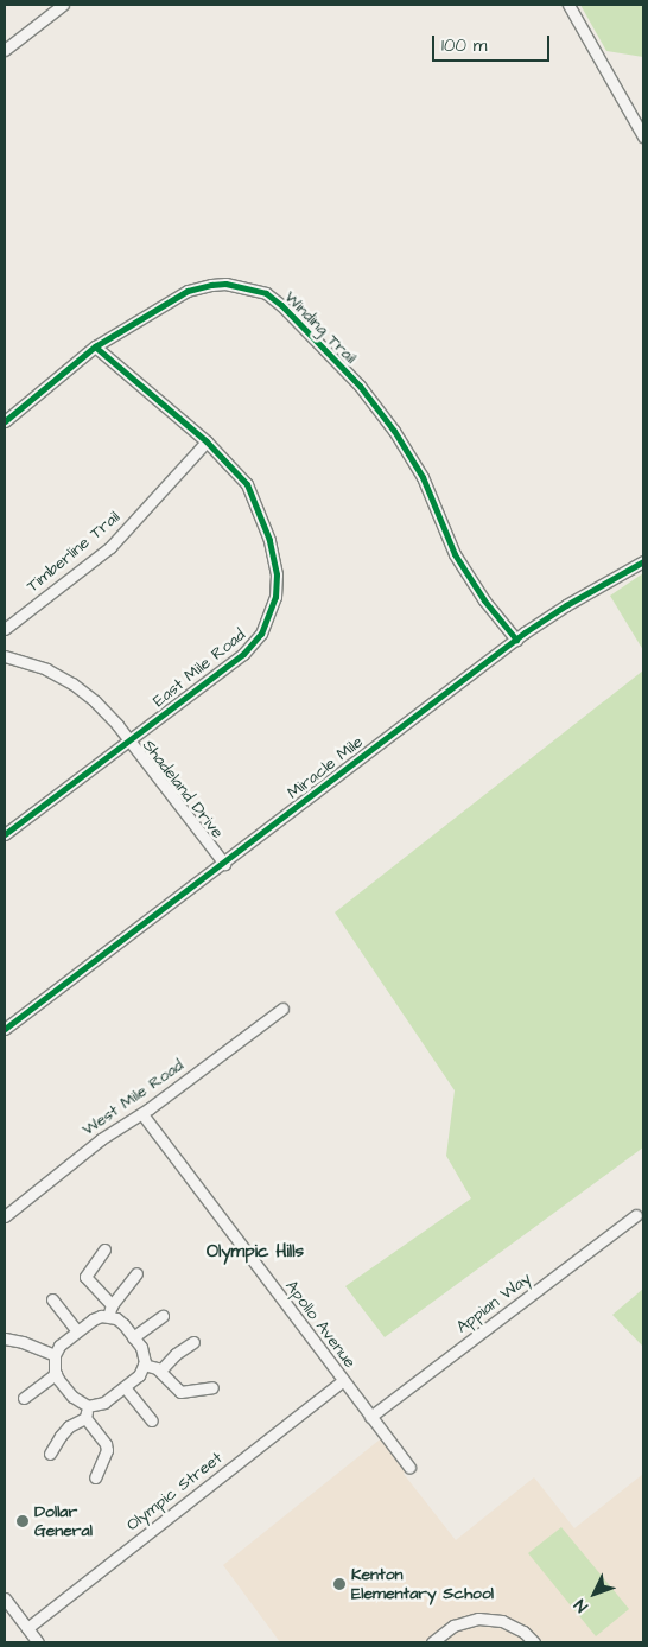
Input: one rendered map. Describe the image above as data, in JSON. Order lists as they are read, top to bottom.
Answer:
{
  "streets": {
    "street": [
      "Winding Trail",
      "Timberline Trail",
      "East Mile Road",
      "Miracle Mile",
      "Shadeland Drive",
      "West Mile Road",
      "Appian Way",
      "Apollo Avenue",
      "Olympic Street"
    ]
  },
  "crossings": [
    ["Winding Trail", "East Mile Road"],
    ["Winding Trail", "Miracle Mile"],
    ["Timberline Trail", "East Mile Road"],
    ["East Mile Road", "Shadeland Drive"],
    ["Miracle Mile", "Shadeland Drive"],
    ["West Mile Road", "Apollo Avenue"],
    ["Appian Way", "Apollo Avenue"],
    ["Apollo Avenue", "Olympic Street"]
  ],
  "districts": ["Olympic Hills"],
  "places": ["Dollar General", "Kenton Elementary School"],
  "scale_bar": "100 m",
  "north": "bottom left"
}
